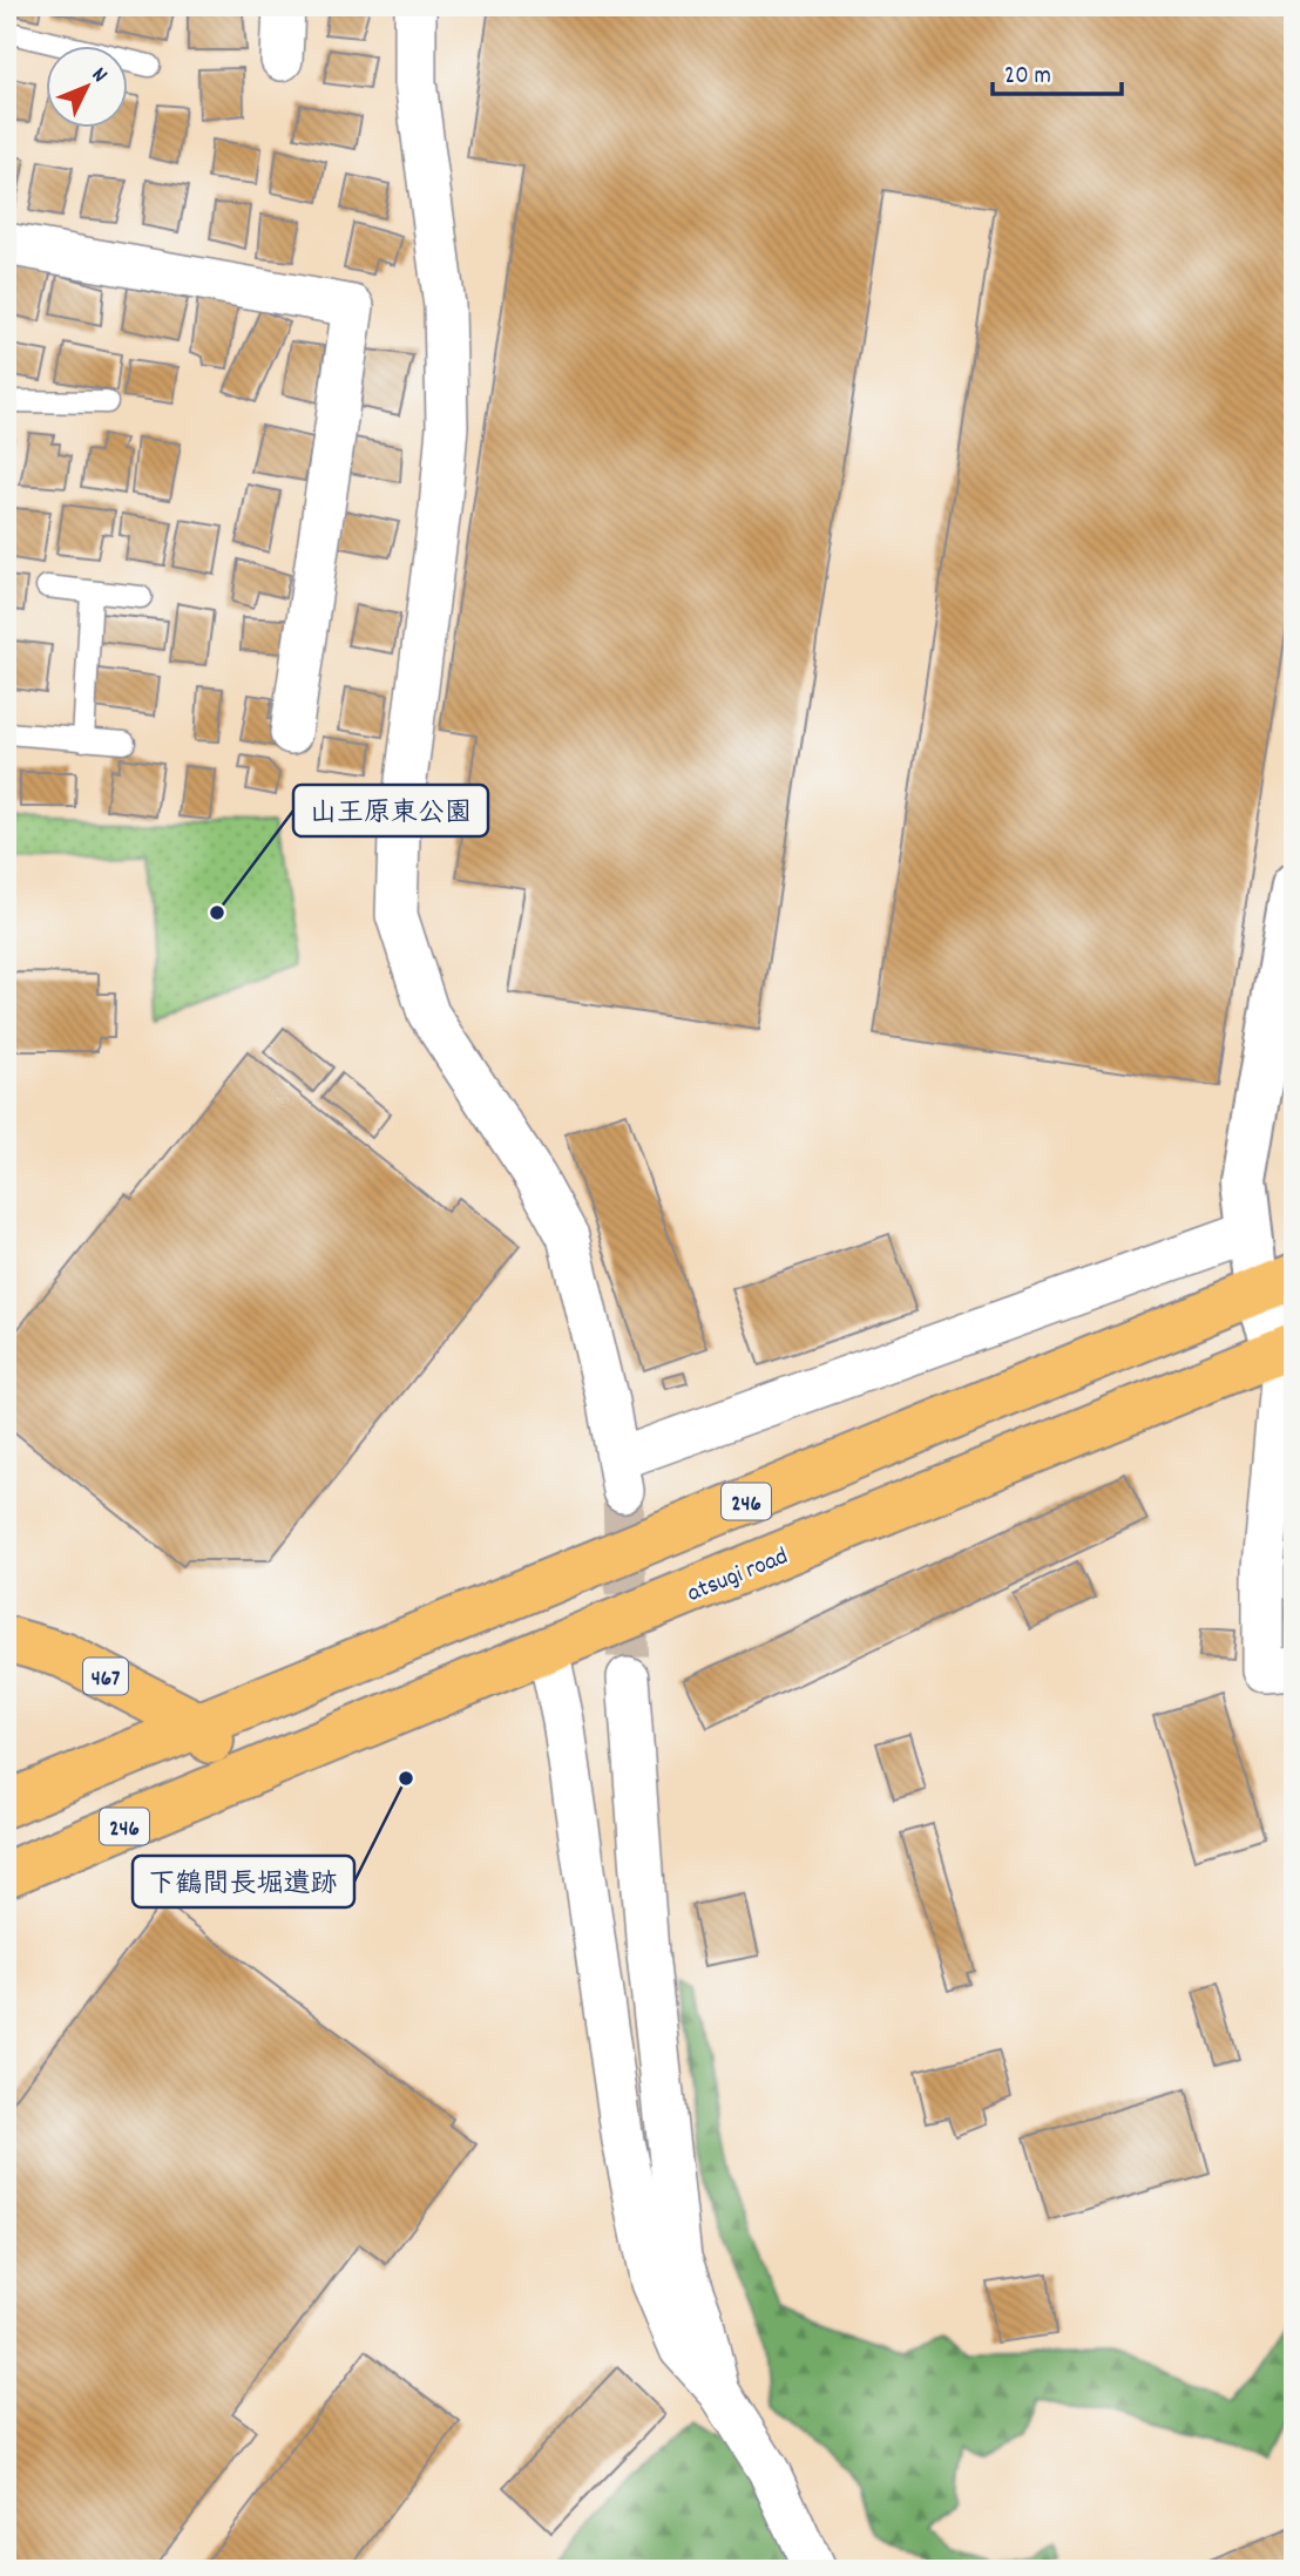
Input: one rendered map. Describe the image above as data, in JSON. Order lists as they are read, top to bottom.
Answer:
{
  "streets": {
    "highway": ["246", "atsugi road", "467"]
  },
  "crossings": [
    ["246", "atsugi road"],
    ["246", "467"],
    ["atsugi road", "467"]
  ],
  "places": ["山王原東公園", "下鶴間長堀遺跡"],
  "scale_bar": "20 m",
  "north": "top right"
}
